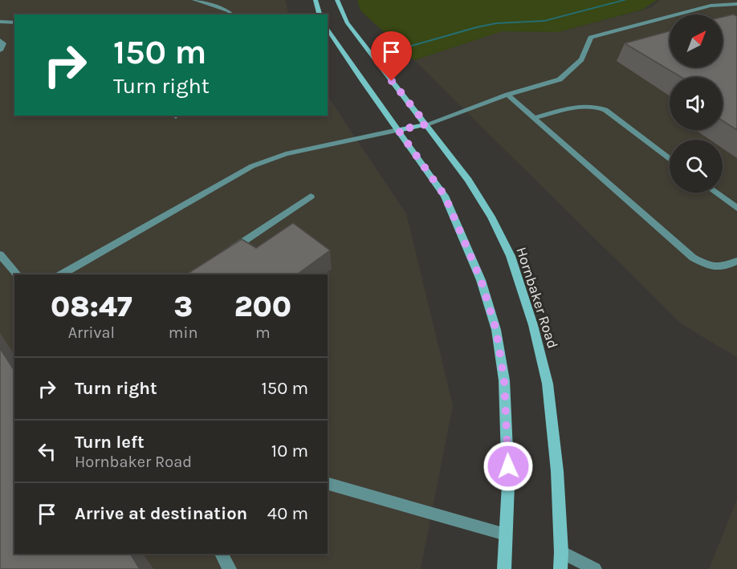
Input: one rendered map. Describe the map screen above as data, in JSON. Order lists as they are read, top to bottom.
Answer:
{
  "streets": {
    "main road": ["Hornbaker Road"]
  },
  "north": "top right",
  "page": {
    "turn": ["150 m", "Turn right"],
    "eta": [
      "08:47",
      "Arrival",
      "3",
      "min",
      "200",
      "m"
    ],
    "list": [
      {
        "name": "Turn right",
        "value": "150 m"
      },
      {
        "name": "Turn left",
        "note": "Hornbaker Road",
        "value": "10 m"
      },
      {
        "name": "Arrive at destination",
        "value": "40 m"
      }
    ]
  }
}
